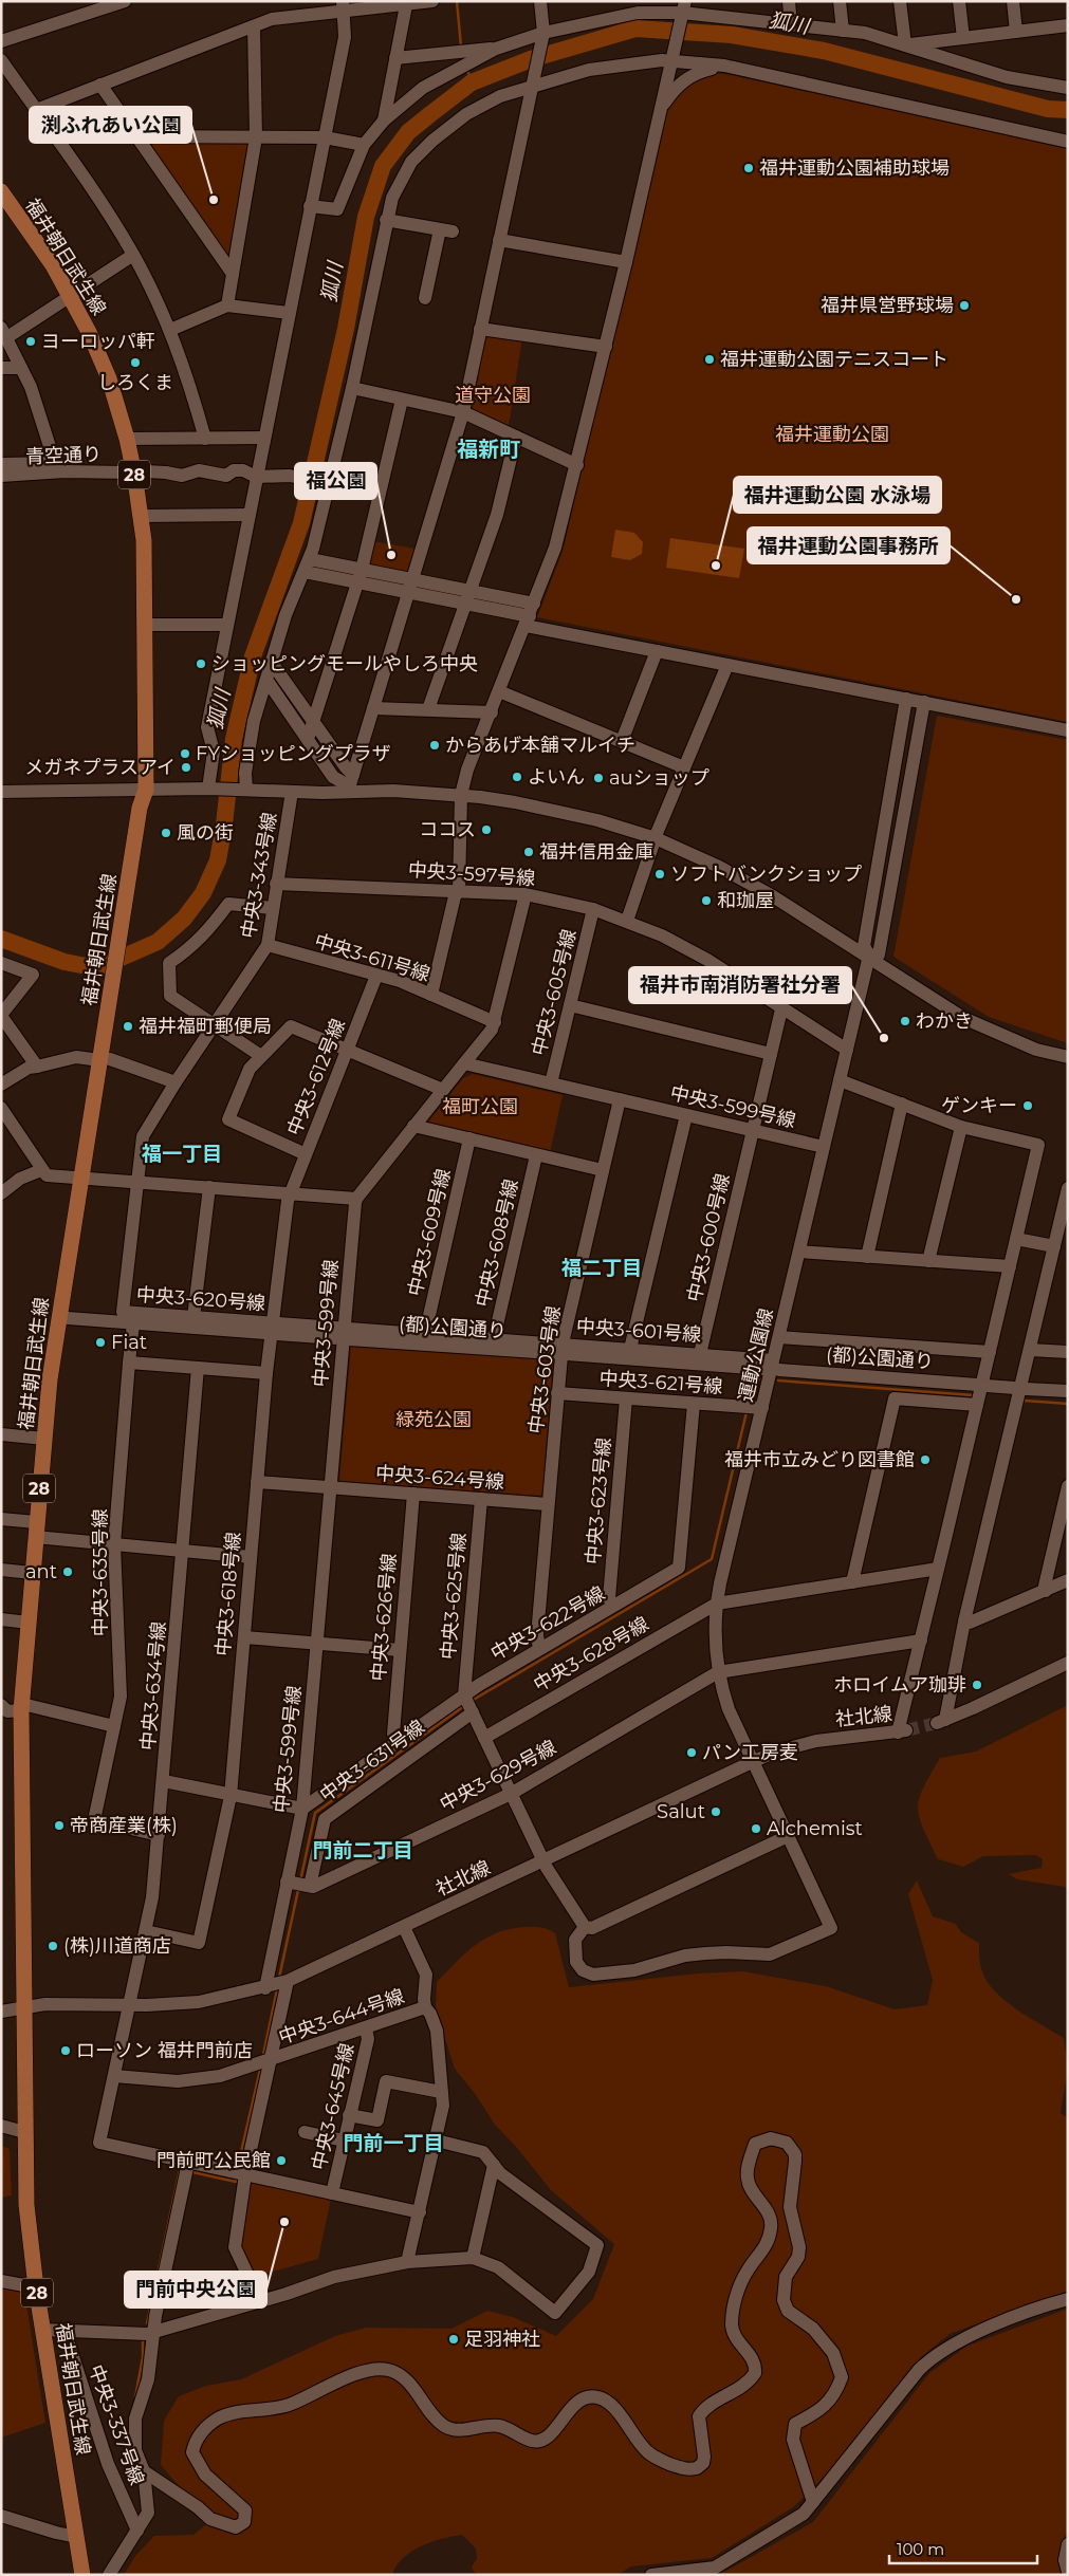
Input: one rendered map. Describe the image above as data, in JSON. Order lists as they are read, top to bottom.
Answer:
{
  "streets": {
    "main road": ["福井朝日武生線", "28"],
    "street": [
      "青空通り",
      "中央3-597号線",
      "中央3-343号線",
      "中央3-611号線",
      "中央3-605号線",
      "中央3-612号線",
      "中央3-599号線",
      "中央3-609号線",
      "中央3-600号線",
      "中央3-608号線",
      "中央3-620号線",
      "(都)公園通り",
      "中央3-601号線",
      "運動公園線",
      "中央3-603号線",
      "中央3-621号線",
      "中央3-624号線",
      "中央3-623号線",
      "中央3-635号線",
      "中央3-618号線",
      "中央3-625号線",
      "中央3-626号線",
      "中央3-622号線",
      "中央3-628号線",
      "中央3-634号線",
      "社北線",
      "中央3-631号線",
      "中央3-629号線",
      "中央3-644号線",
      "中央3-645号線",
      "中央3-337号線"
    ]
  },
  "crossings": [
    ["福井朝日武生線", "社北線"],
    ["中央3-597号線", "中央3-343号線"],
    ["中央3-597号線", "中央3-605号線"],
    ["中央3-597号線", "中央3-600号線"],
    ["中央3-597号線", "運動公園線"],
    ["中央3-343号線", "中央3-611号線"],
    ["中央3-343号線", "中央3-620号線"],
    ["中央3-611号線", "中央3-612号線"],
    ["中央3-605号線", "中央3-599号線"],
    ["中央3-612号線", "中央3-618号線"],
    ["中央3-599号線", "中央3-600号線"],
    ["中央3-599号線", "中央3-620号線"],
    ["中央3-599号線", "(都)公園通り"],
    ["中央3-599号線", "中央3-601号線"],
    ["中央3-599号線", "運動公園線"],
    ["中央3-599号線", "中央3-603号線"],
    ["中央3-599号線", "中央3-624号線"],
    ["中央3-599号線", "中央3-622号線"],
    ["中央3-599号線", "社北線"],
    ["中央3-599号線", "中央3-629号線"],
    ["中央3-599号線", "中央3-644号線"],
    ["中央3-609号線", "中央3-601号線"],
    ["中央3-600号線", "中央3-601号線"],
    ["中央3-608号線", "中央3-601号線"],
    ["中央3-620号線", "(都)公園通り"],
    ["中央3-620号線", "中央3-601号線"],
    ["中央3-620号線", "中央3-618号線"],
    ["(都)公園通り", "中央3-601号線"],
    ["(都)公園通り", "運動公園線"],
    ["(都)公園通り", "中央3-603号線"],
    ["中央3-601号線", "運動公園線"],
    ["中央3-601号線", "中央3-603号線"],
    ["運動公園線", "中央3-621号線"],
    ["運動公園線", "中央3-628号線"],
    ["運動公園線", "社北線"],
    ["運動公園線", "中央3-629号線"],
    ["中央3-603号線", "中央3-621号線"],
    ["中央3-603号線", "中央3-624号線"],
    ["中央3-603号線", "中央3-622号線"],
    ["中央3-621号線", "中央3-623号線"],
    ["中央3-621号線", "中央3-622号線"],
    ["中央3-624号線", "中央3-618号線"],
    ["中央3-624号線", "中央3-625号線"],
    ["中央3-624号線", "中央3-626号線"],
    ["中央3-623号線", "中央3-622号線"],
    ["中央3-635号線", "中央3-634号線"],
    ["中央3-618号線", "中央3-634号線"],
    ["中央3-625号線", "中央3-622号線"],
    ["中央3-625号線", "中央3-631号線"],
    ["中央3-626号線", "中央3-622号線"],
    ["中央3-622号線", "中央3-631号線"],
    ["中央3-634号線", "社北線"],
    ["中央3-634号線", "中央3-644号線"],
    ["中央3-631号線", "中央3-629号線"],
    ["中央3-644号線", "中央3-645号線"]
  ],
  "districts": [
    "福新町",
    "福一丁目",
    "福二丁目",
    "門前二丁目",
    "門前一丁目"
  ],
  "water": ["狐川"],
  "parks": [
    "道守公園",
    "福井運動公園",
    "福町公園",
    "緑苑公園"
  ],
  "places": [
    "福井運動公園補助球場",
    "渕ふれあい公園",
    "福井県営野球場",
    "ヨーロッパ軒",
    "福井運動公園テニスコート",
    "しろくま",
    "福公園",
    "福井運動公園 水泳場",
    "福井運動公園事務所",
    "ショッピングモールやしろ中央",
    "からあげ本舗マルイチ",
    "FYショッピングプラザ",
    "メガネプラスアイ",
    "よいん",
    "auショップ",
    "ココス",
    "風の街",
    "福井信用金庫",
    "ソフトバンクショップ",
    "和珈屋",
    "わかき",
    "福井福町郵便局",
    "福井市南消防署社分署",
    "ゲンキー",
    "Fiat",
    "福井市立みどり図書館",
    "ant",
    "ホロイムア珈琲",
    "パン工房麦",
    "Salut",
    "帝商産業(株)",
    "Alchemist",
    "(株)川道商店",
    "ローソン 福井門前店",
    "門前町公民館",
    "門前中央公園",
    "足羽神社"
  ],
  "scale_bar": "100 m"
}
